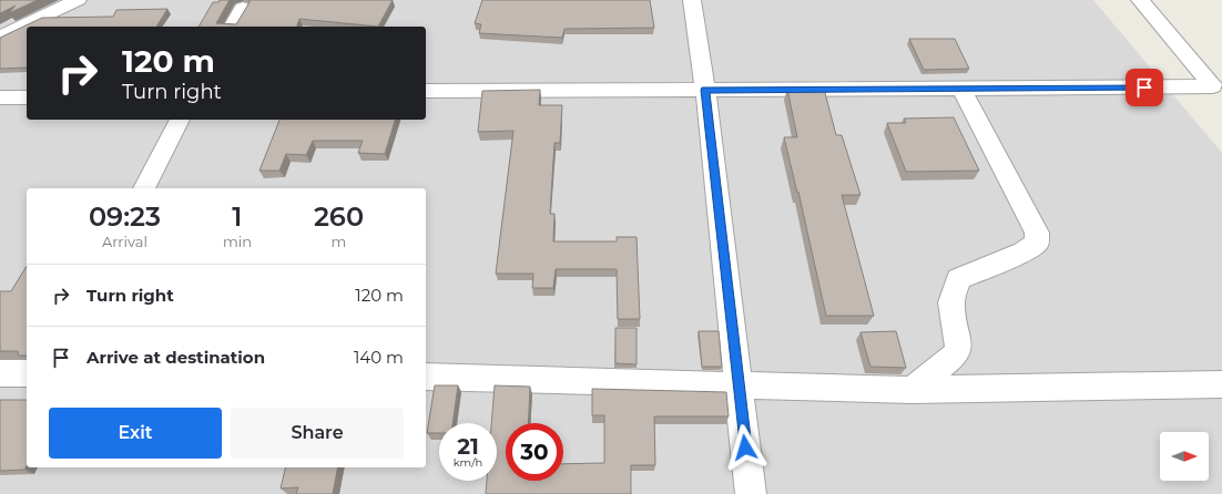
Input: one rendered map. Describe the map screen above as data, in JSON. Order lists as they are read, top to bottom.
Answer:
{
  "north": "right",
  "page": {
    "turn": ["120 m", "Turn right"],
    "eta": [
      "09:23",
      "Arrival",
      "1",
      "min",
      "260",
      "m"
    ],
    "list": [
      {
        "name": "Turn right",
        "value": "120 m"
      },
      {
        "name": "Arrive at destination",
        "value": "140 m"
      }
    ],
    "buttons": ["Exit", "Share"],
    "speed": "21 km/h",
    "limit": "30"
  }
}
